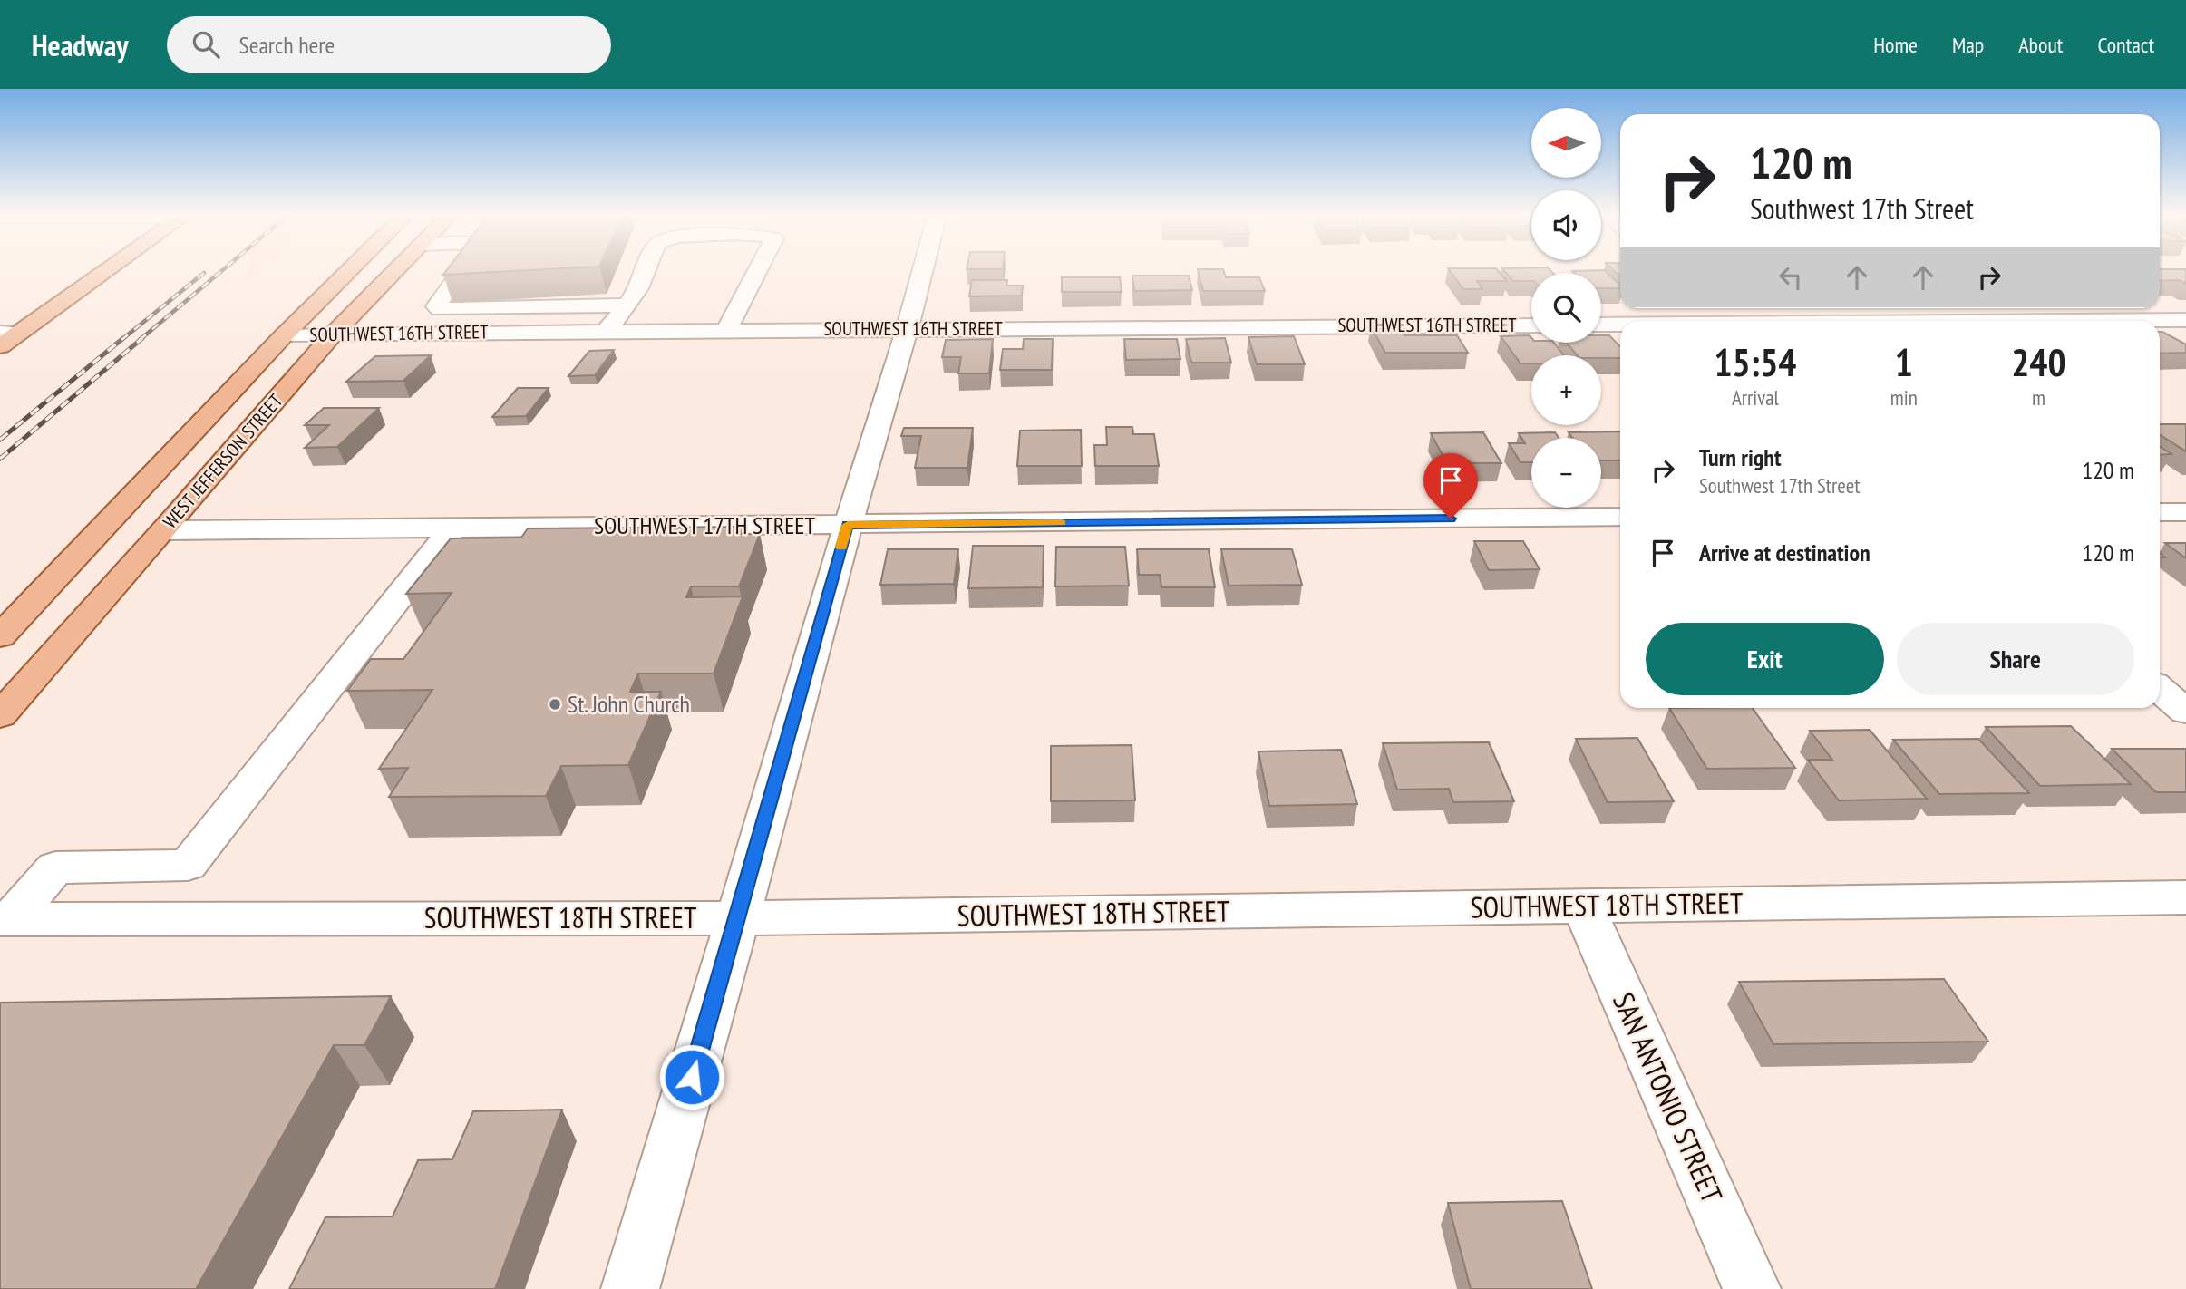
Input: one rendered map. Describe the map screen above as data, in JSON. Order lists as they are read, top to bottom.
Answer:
{
  "streets": {
    "main road": ["WEST JEFFERSON STREET"],
    "street": [
      "SOUTHWEST 16TH STREET",
      "SOUTHWEST 17TH STREET",
      "SOUTHWEST 18TH STREET",
      "SAN ANTONIO STREET"
    ]
  },
  "crossings": [
    ["SOUTHWEST 16TH STREET", "WEST JEFFERSON STREET"],
    ["WEST JEFFERSON STREET", "SOUTHWEST 17TH STREET"],
    ["SOUTHWEST 18TH STREET", "SAN ANTONIO STREET"]
  ],
  "places": ["St. John Church"],
  "north": "left",
  "page": {
    "header": "Headway",
    "search": "Search here",
    "nav": [
      "Home",
      "Map",
      "About",
      "Contact"
    ],
    "map_buttons": ["+", "−"],
    "turn": ["120 m", "Southwest 17th Street"],
    "eta": [
      "15:54",
      "Arrival",
      "1",
      "min",
      "240",
      "m"
    ],
    "list": [
      {
        "name": "Turn right",
        "note": "Southwest 17th Street",
        "value": "120 m"
      },
      {
        "name": "Arrive at destination",
        "value": "120 m"
      }
    ],
    "buttons": ["Exit", "Share"]
  }
}
